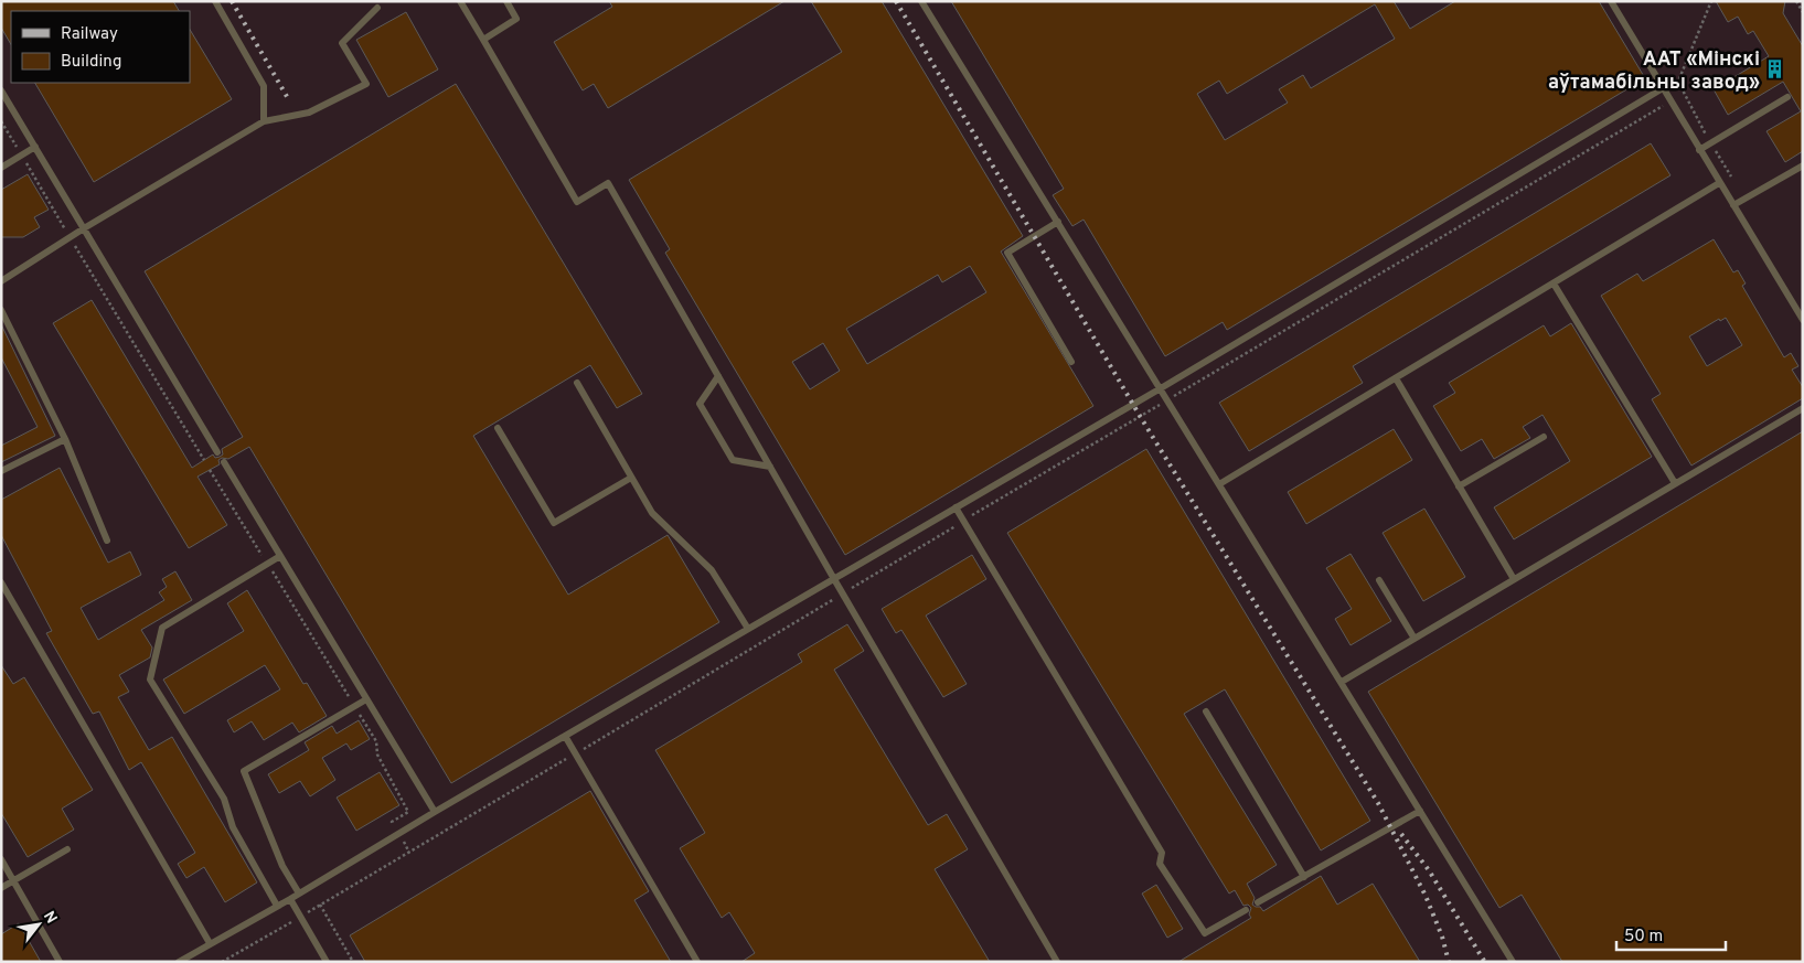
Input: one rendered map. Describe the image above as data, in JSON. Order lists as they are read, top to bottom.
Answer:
{
  "places": {
    "building": ["ААТ «Мінскі аўтамабільны завод»"]
  },
  "legend": ["Railway", "Building"],
  "scale_bar": "50 m",
  "north": "top right"
}
